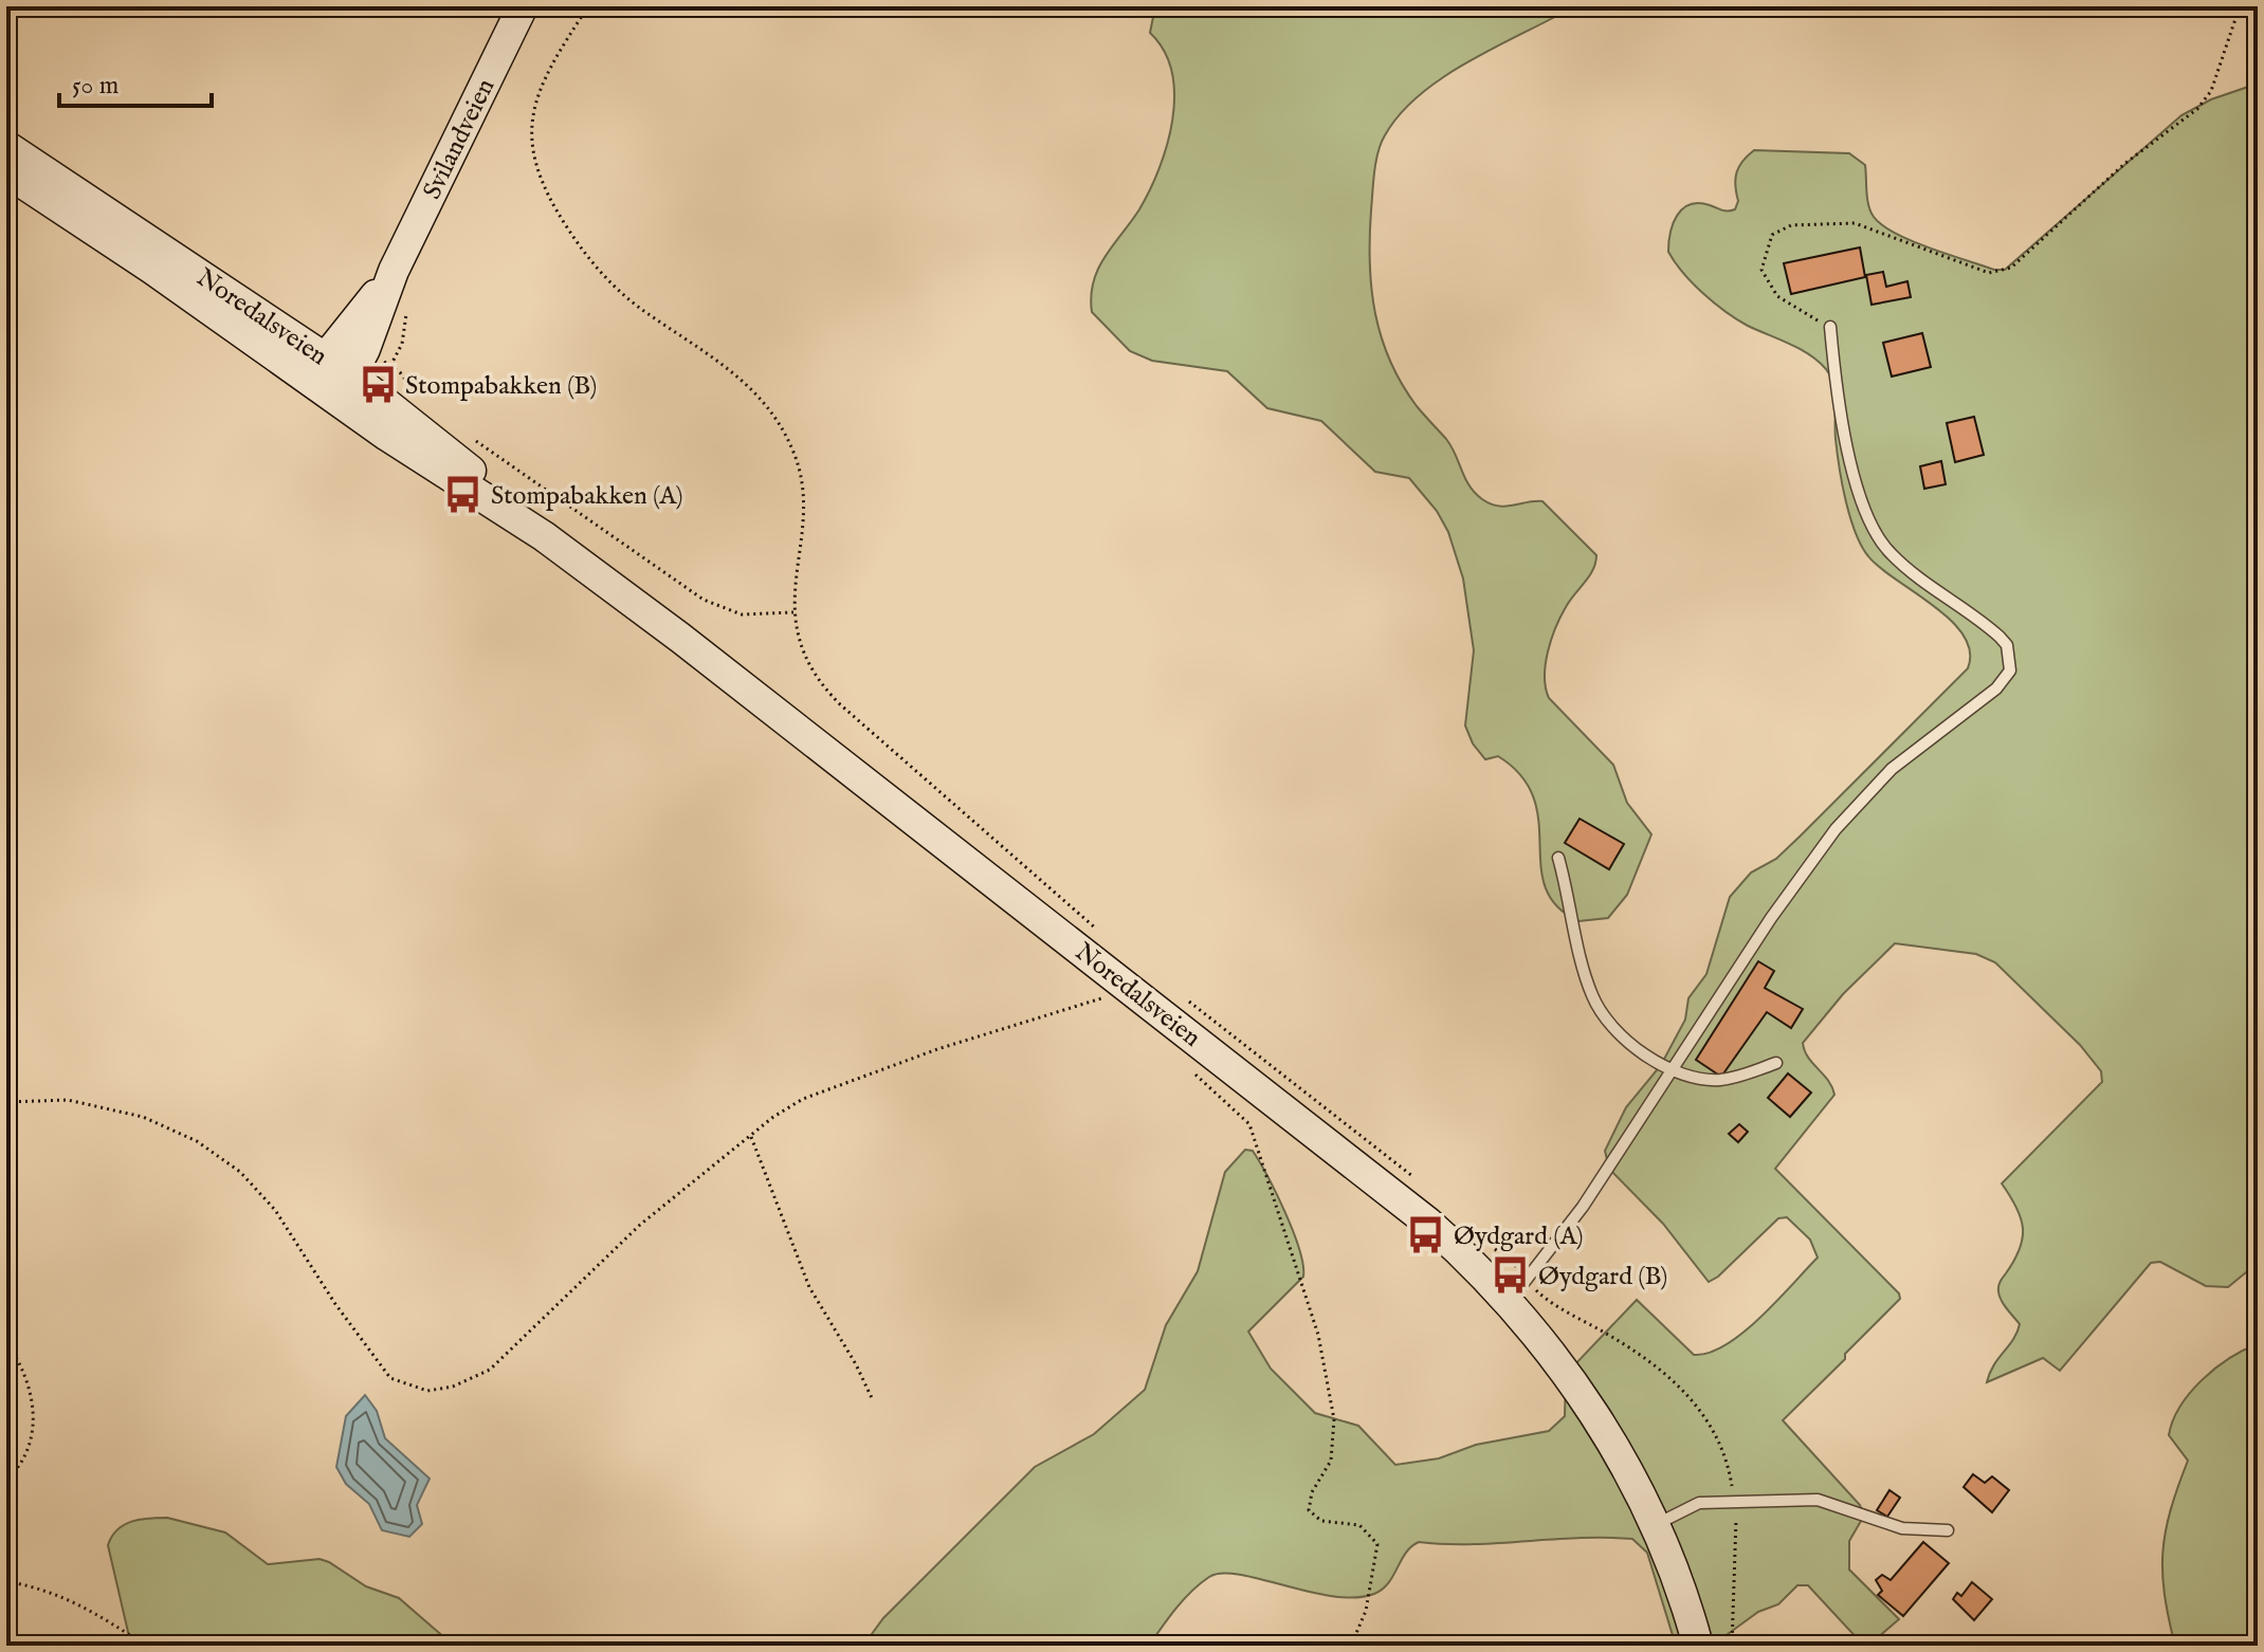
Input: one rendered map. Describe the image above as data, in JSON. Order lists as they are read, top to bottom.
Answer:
{
  "streets": {
    "main road": ["Svilandveien", "Noredalsveien"]
  },
  "crossings": [
    ["Svilandveien", "Noredalsveien"]
  ],
  "places": {
    "bus stop": [
      "Stompabakken (B)",
      "Stompabakken (A)",
      "Øydgard (A)",
      "Øydgard (B)"
    ]
  },
  "scale_bar": "50 m"
}
